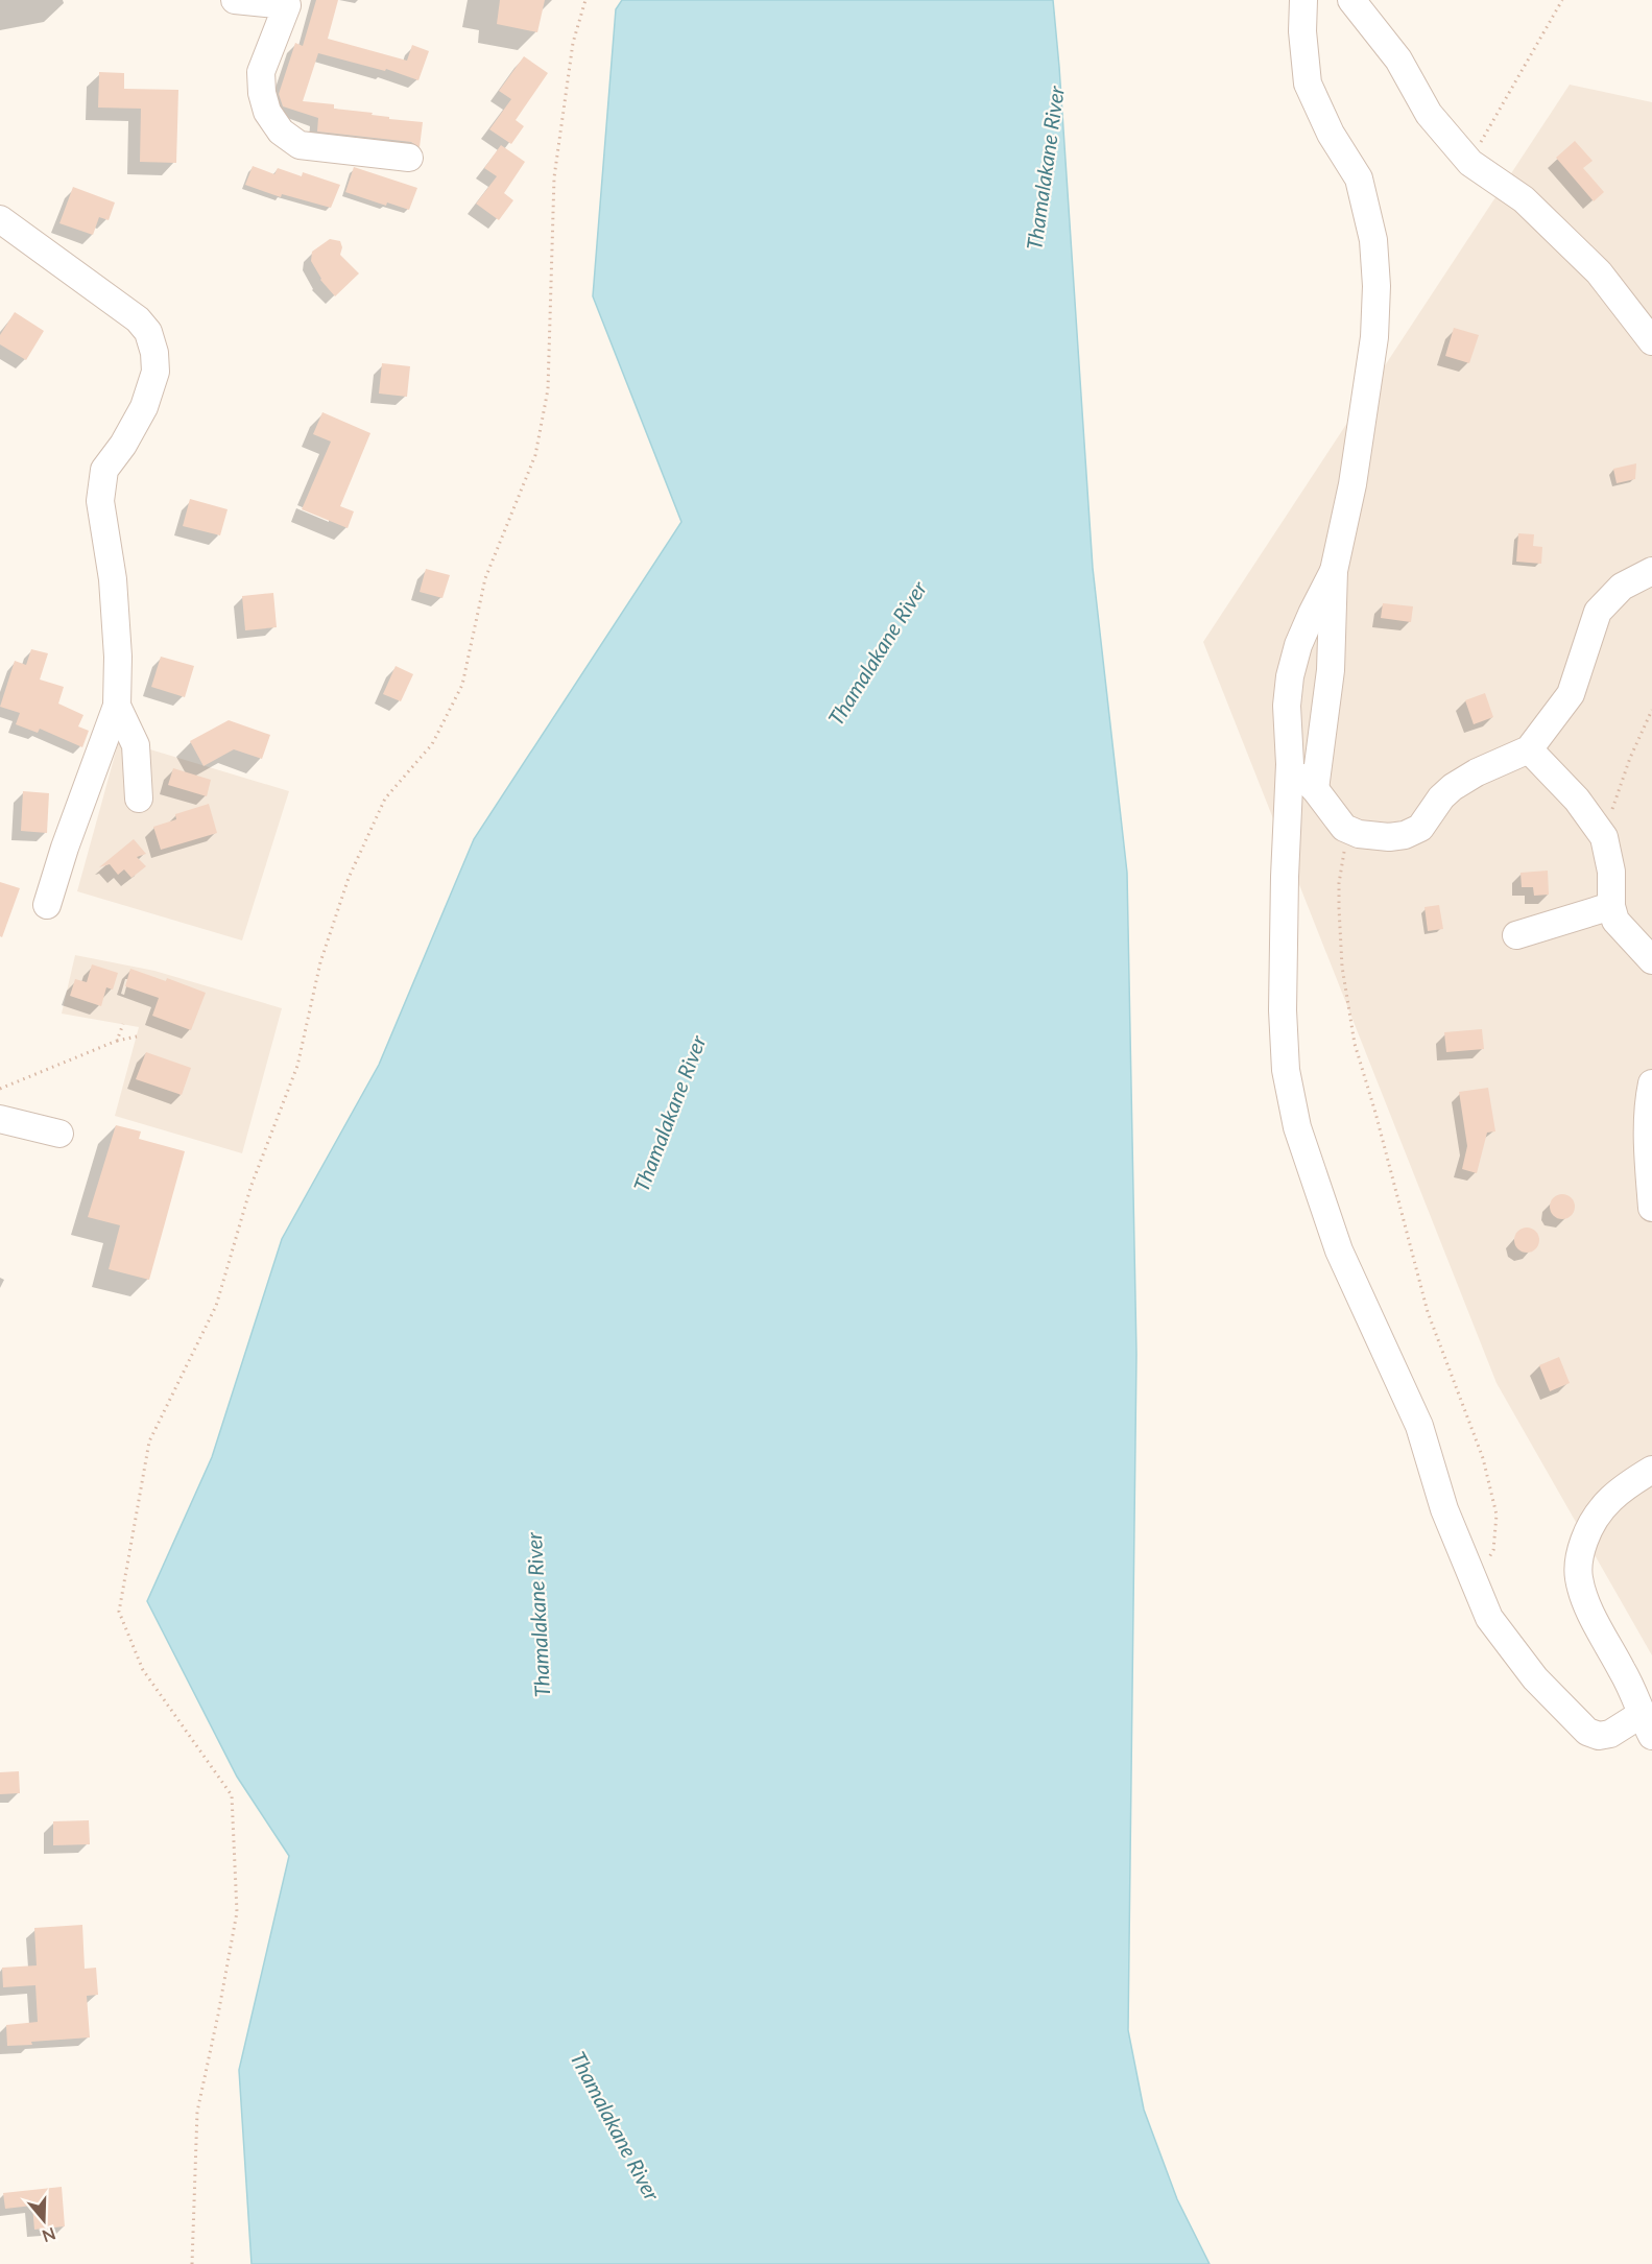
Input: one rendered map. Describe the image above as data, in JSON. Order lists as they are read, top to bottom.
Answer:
{
  "water": ["Thamalakane River"],
  "north": "bottom"
}
